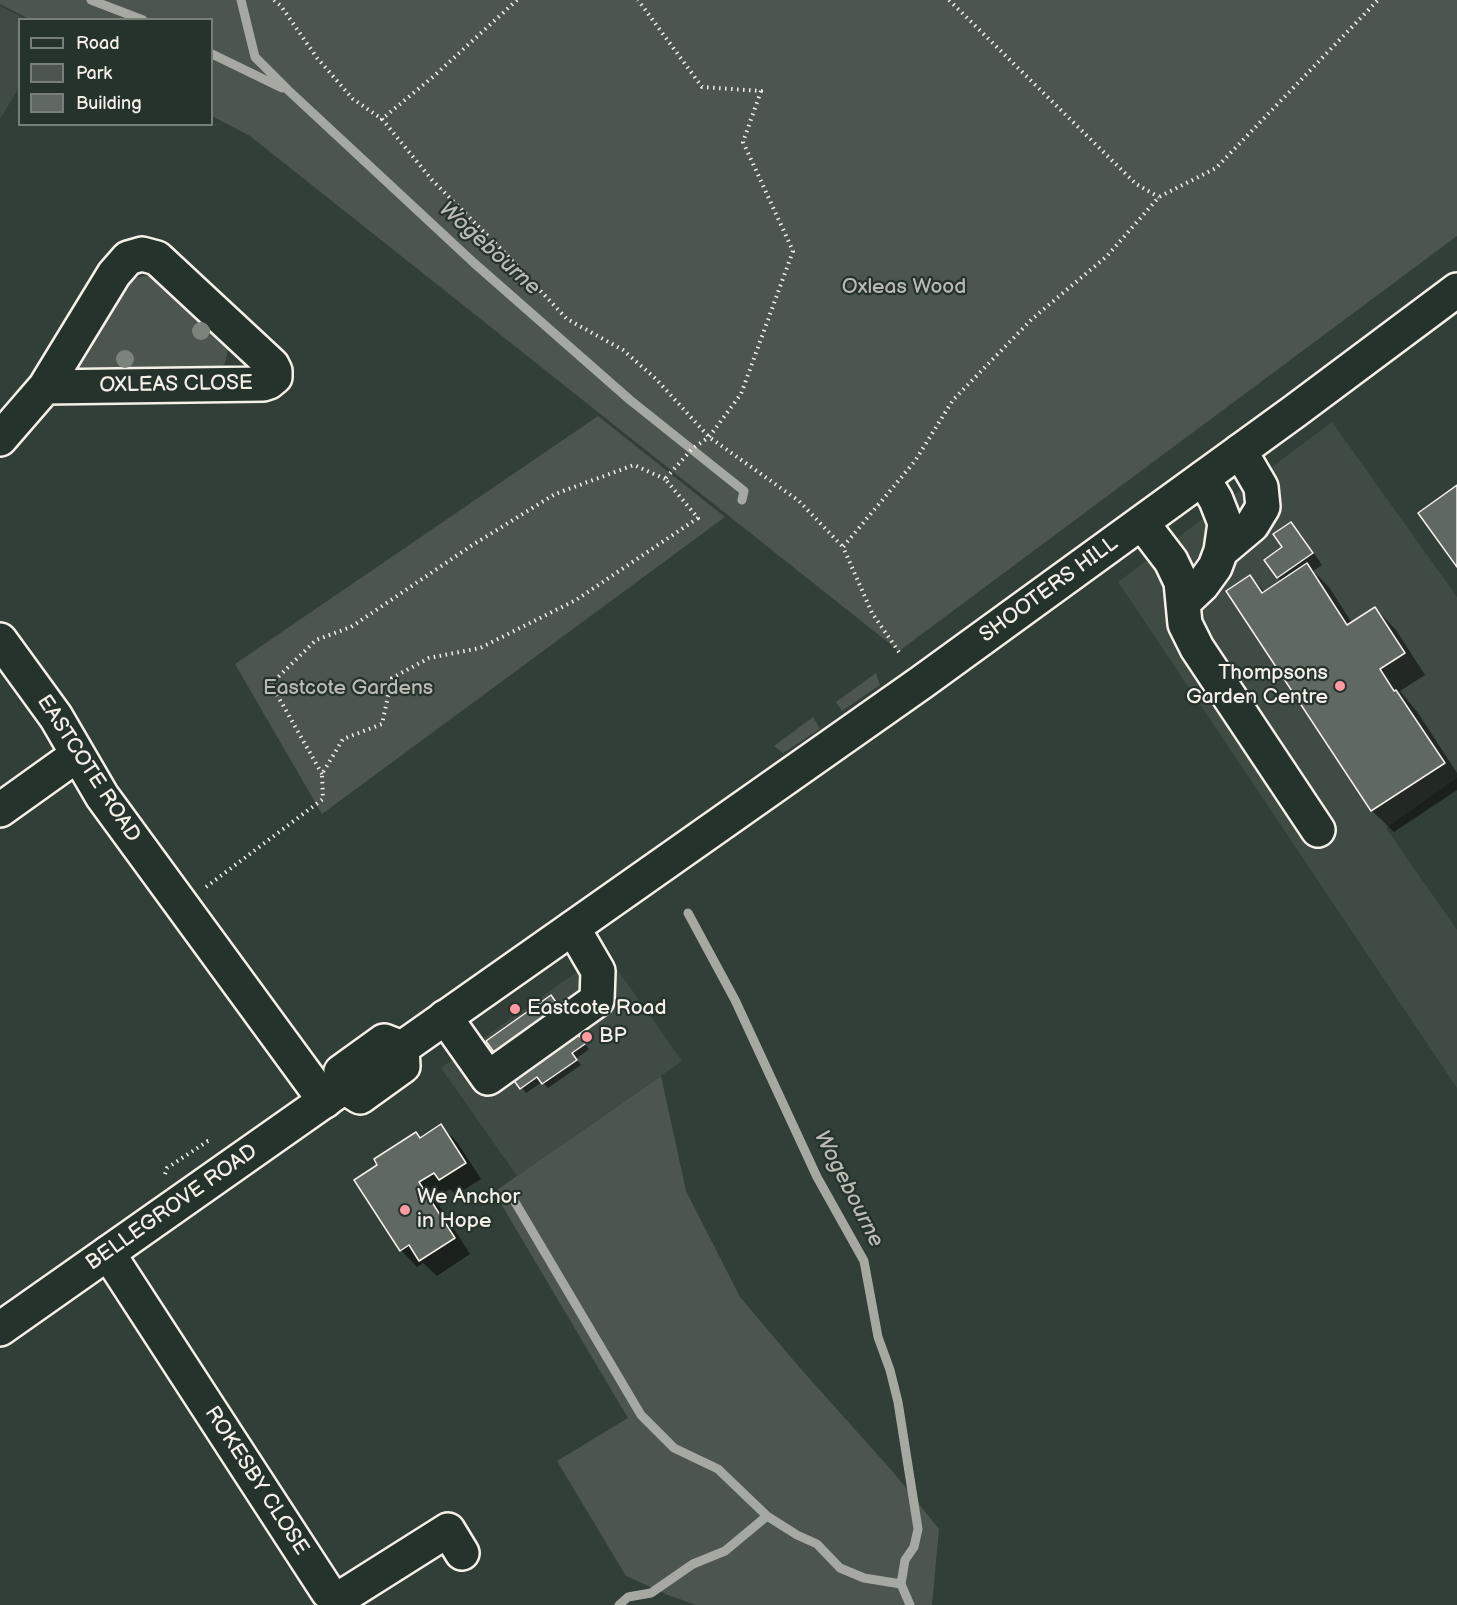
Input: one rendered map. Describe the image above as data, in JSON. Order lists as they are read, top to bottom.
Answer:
{
  "streets": {
    "street": [
      "OXLEAS CLOSE",
      "SHOOTERS HILL",
      "EASTCOTE ROAD",
      "BELLEGROVE ROAD",
      "ROKESBY CLOSE"
    ]
  },
  "crossings": [
    ["EASTCOTE ROAD", "BELLEGROVE ROAD"],
    ["BELLEGROVE ROAD", "ROKESBY CLOSE"]
  ],
  "water": ["Wogebourne"],
  "parks": ["Oxleas Wood", "Eastcote Gardens"],
  "places": [
    "Thompsons Garden Centre",
    "Eastcote Road",
    "BP",
    "We Anchor in Hope"
  ],
  "legend": ["Road", "Park", "Building"]
}
